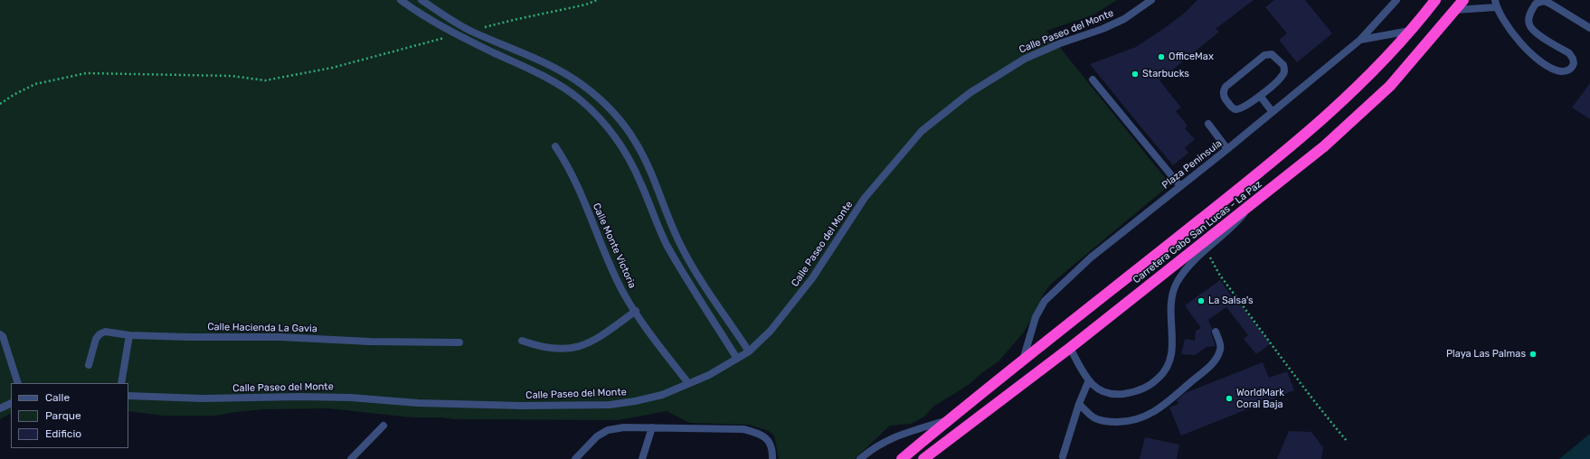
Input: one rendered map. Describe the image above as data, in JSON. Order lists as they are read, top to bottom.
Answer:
{
  "streets": {
    "highway": ["Carretera Cabo San Lucas - La Paz"],
    "street": [
      "Calle Paseo del Monte",
      "Plaza Peninsula",
      "Calle Monte Victoria",
      "Calle Hacienda La Gavia"
    ]
  },
  "crossings": [
    ["Calle Paseo del Monte", "Calle Monte Victoria"],
    ["Plaza Peninsula", "Carretera Cabo San Lucas - La Paz"]
  ],
  "places": [
    "OfficeMax",
    "Starbucks",
    "La Salsa's",
    "Playa Las Palmas",
    "WorldMark Coral Baja"
  ],
  "legend": ["Calle", "Parque", "Edificio"]
}
